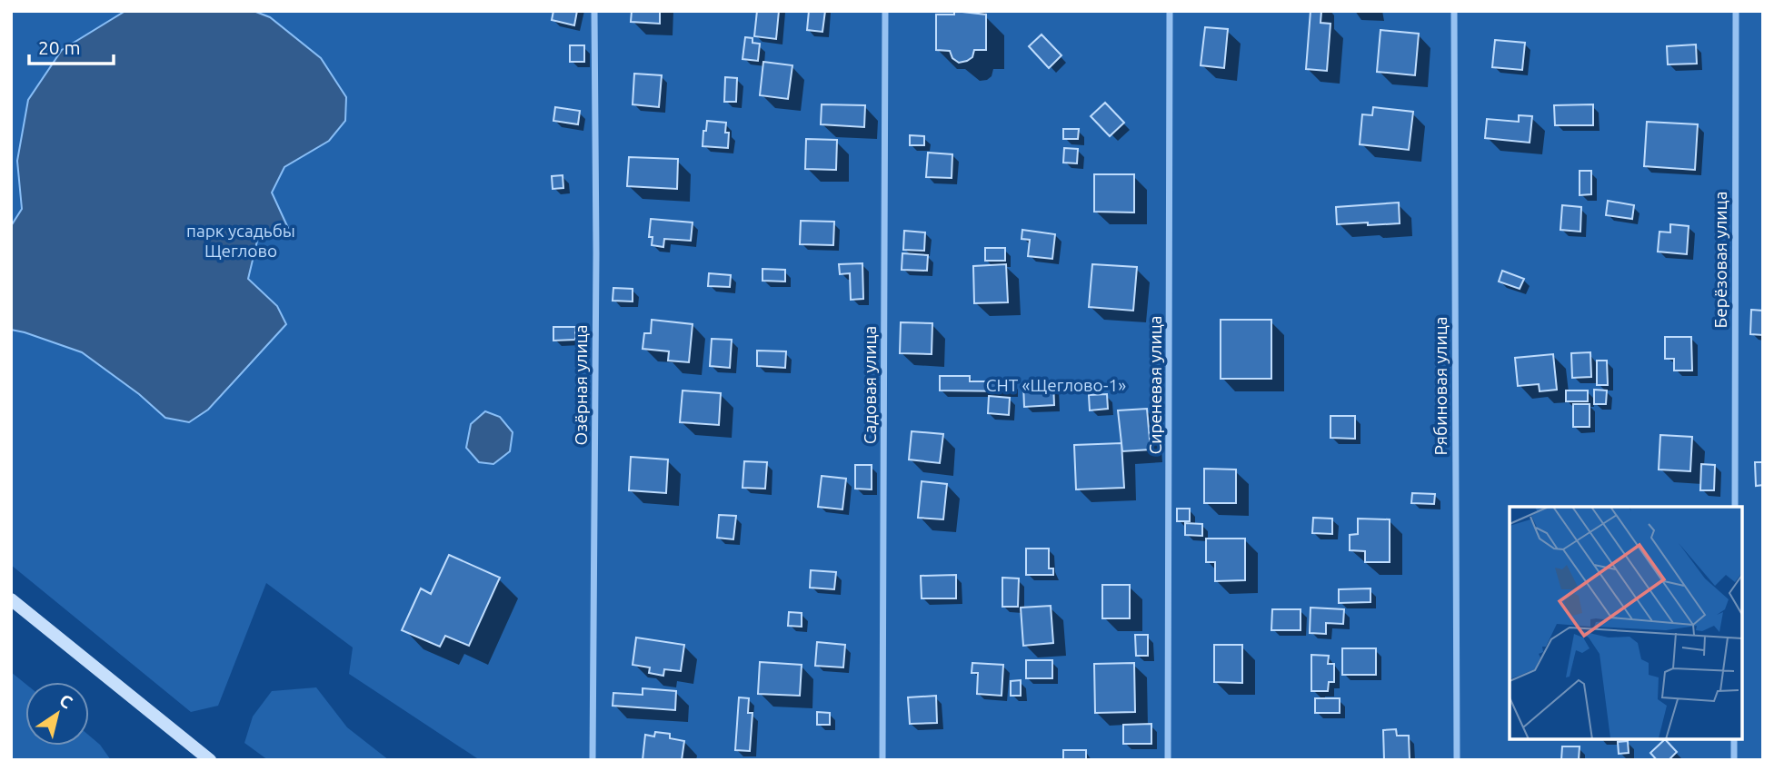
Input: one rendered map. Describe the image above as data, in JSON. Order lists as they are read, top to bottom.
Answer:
{
  "streets": {
    "street": [
      "Берёзовая улица",
      "Озёрная улица",
      "Садовая улица",
      "Сиреневая улица",
      "Рябиновая улица"
    ]
  },
  "parks": ["парк усадьбы Щеглово", "СНТ «Щеглово-1»"],
  "scale_bar": "20 m",
  "north": "top right"
}
